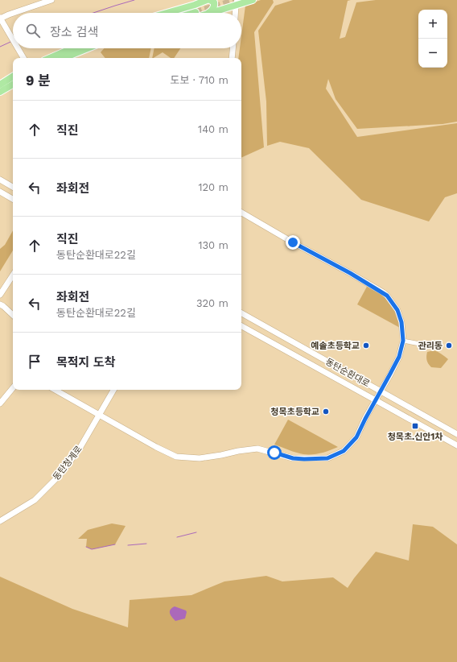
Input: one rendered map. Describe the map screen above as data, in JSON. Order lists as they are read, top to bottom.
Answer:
{
  "streets": {
    "street": ["동탄순환대로", "동탄청계로"]
  },
  "places": {
    "other": ["예솔초등학교", "관리동", "청목초등학교"],
    "transit": ["청목초.신안1차"]
  },
  "page": {
    "map_buttons": ["+", "−"],
    "search": "장소 검색",
    "heading": ["9 분", "도보 · 710 m"],
    "list": [
      ["직진", "140 m"],
      ["좌회전", "120 m"],
      ["직진", "동탄순환대로22길", "130 m"],
      ["좌회전", "동탄순환대로22길", "320 m"],
      "목적지 도착"
    ]
  }
}
